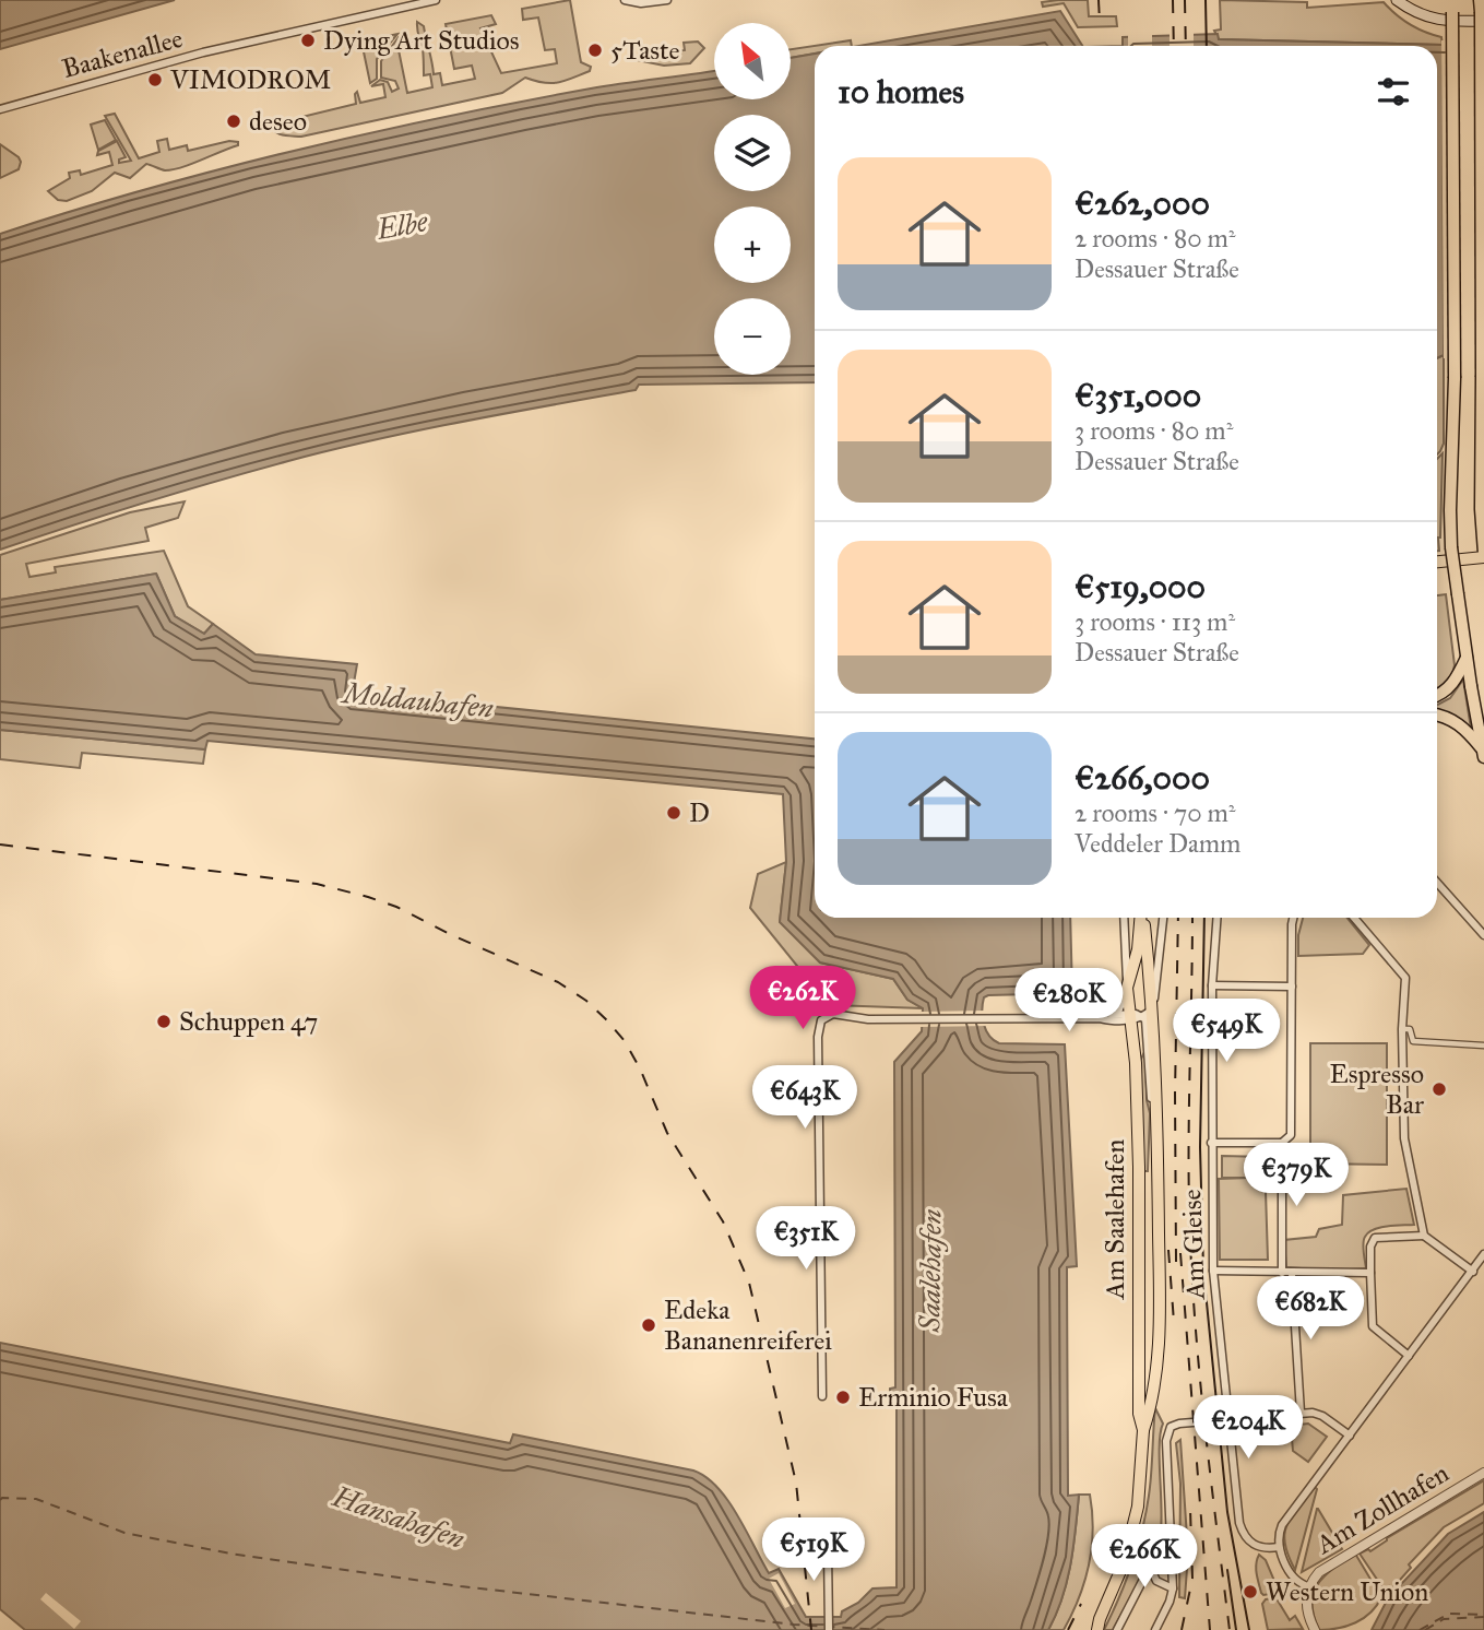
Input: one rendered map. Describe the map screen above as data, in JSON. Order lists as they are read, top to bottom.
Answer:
{
  "streets": {
    "main road": ["Am Saalehafen"],
    "street": ["Baakenallee", "Am Gleise", "Am Zollhafen"]
  },
  "water": [
    "Elbe",
    "Moldauhafen",
    "Saalehafen",
    "Hansahafen"
  ],
  "places": [
    "Dying Art Studios",
    "5Taste",
    "VIMODROM",
    "deseo",
    "D",
    "Schuppen 47",
    "Espresso Bar",
    "Edeka Bananenreiferei",
    "Erminio Fusa",
    "Western Union"
  ],
  "north": "top left",
  "page": {
    "map_buttons": ["+", "−"],
    "heading": "10 homes",
    "list": [
      {
        "name": "€262,000",
        "note": "2 rooms · 80 m² · Dessauer Straße"
      },
      {
        "name": "€351,000",
        "note": "3 rooms · 80 m² · Dessauer Straße"
      },
      {
        "name": "€519,000",
        "note": "3 rooms · 113 m² · Dessauer Straße"
      },
      {
        "name": "€266,000",
        "note": "2 rooms · 70 m² · Veddeler Damm"
      }
    ],
    "price": [
      "€262K",
      "€280K",
      "€549K",
      "€643K",
      "€379K",
      "€351K",
      "€682K",
      "€204K",
      "€519K",
      "€266K"
    ]
  }
}
